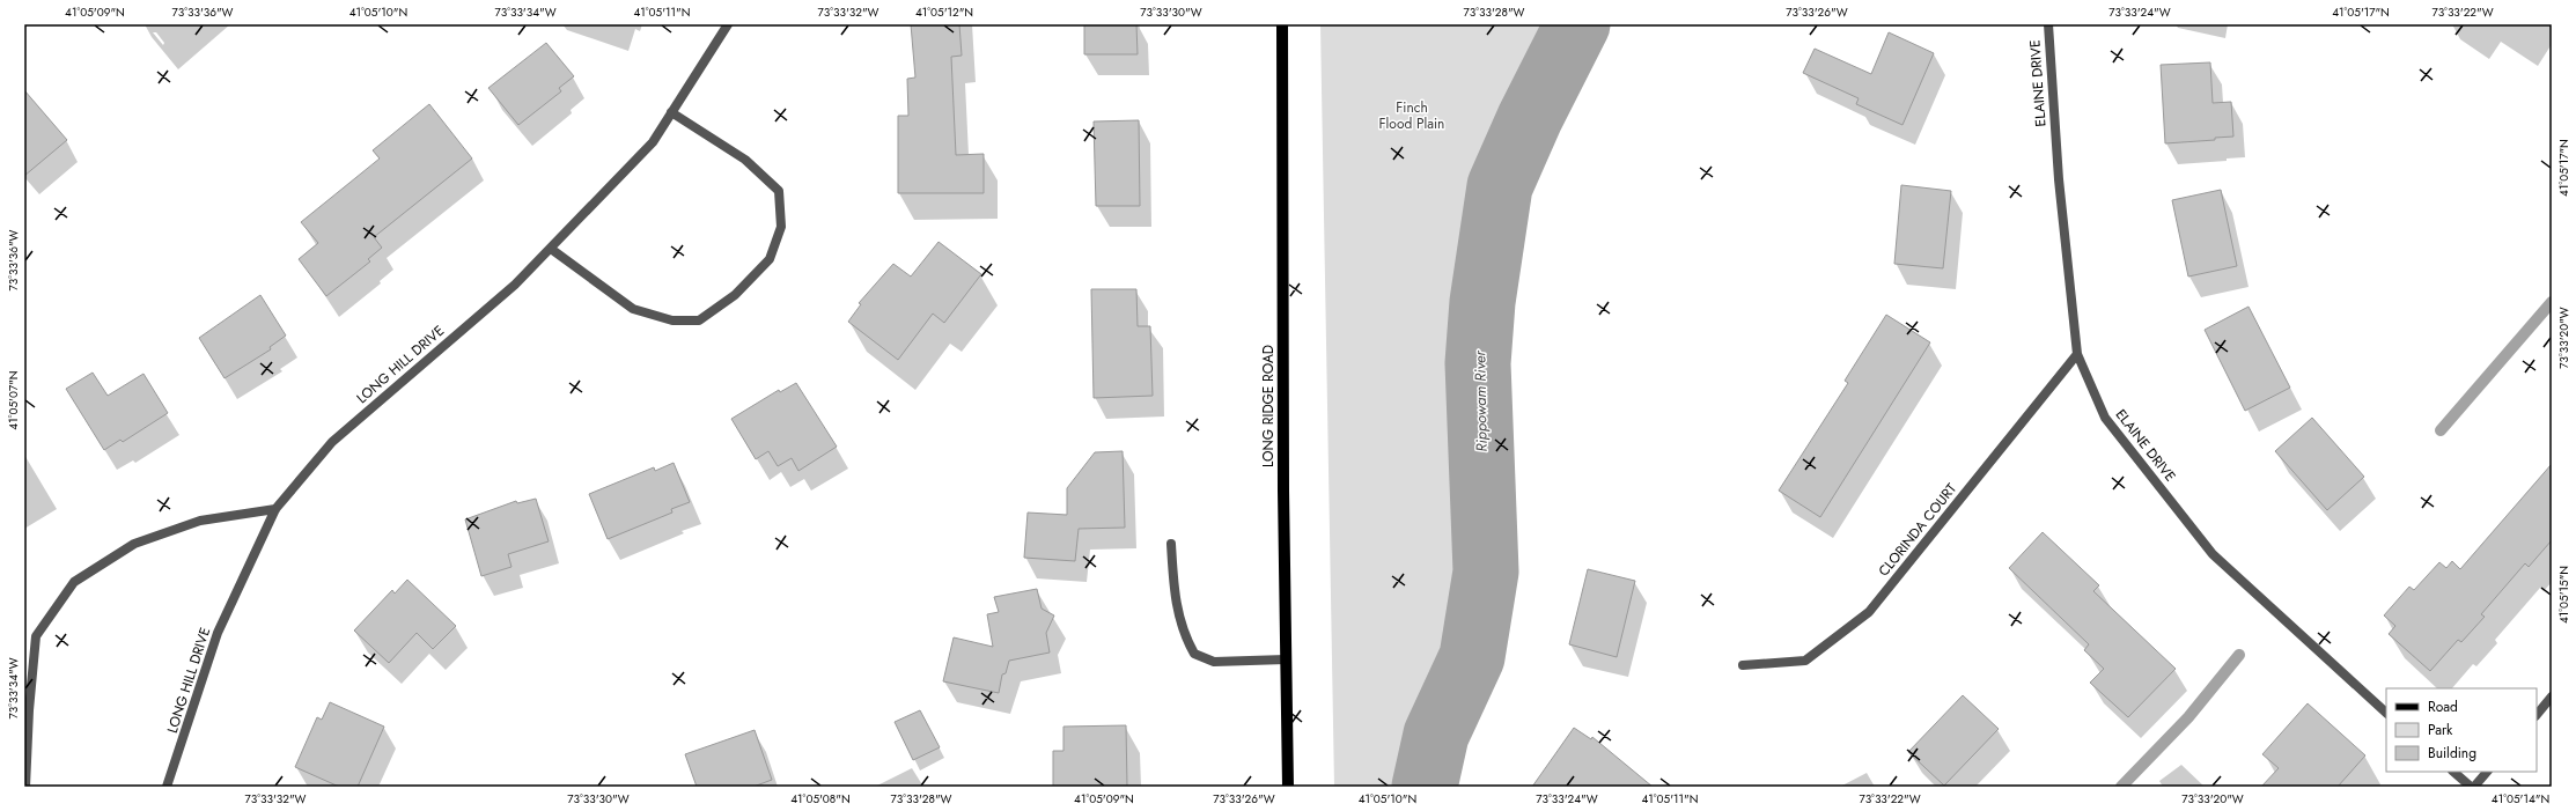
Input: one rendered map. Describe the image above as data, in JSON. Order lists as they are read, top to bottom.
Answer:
{
  "streets": {
    "main road": ["LONG RIDGE ROAD"],
    "street": ["ELAINE DRIVE", "LONG HILL DRIVE", "CLORINDA COURT"]
  },
  "crossings": [
    ["ELAINE DRIVE", "CLORINDA COURT"]
  ],
  "water": ["Rippowam River"],
  "parks": ["Finch Flood Plain"],
  "legend": ["Road", "Park", "Building"],
  "coordinates": [
    "41°05'09\"N",
    "73°33'36\"W",
    "41°05'10\"N",
    "73°33'34\"W",
    "41°05'11\"N",
    "73°33'32\"W",
    "41°05'12\"N",
    "73°33'30\"W",
    "73°33'28\"W",
    "73°33'26\"W",
    "73°33'24\"W",
    "41°05'17\"N",
    "73°33'22\"W",
    "73°33'20\"W",
    "41°05'07\"N",
    "41°05'15\"N",
    "41°05'08\"N",
    "41°05'14\"N"
  ]
}
